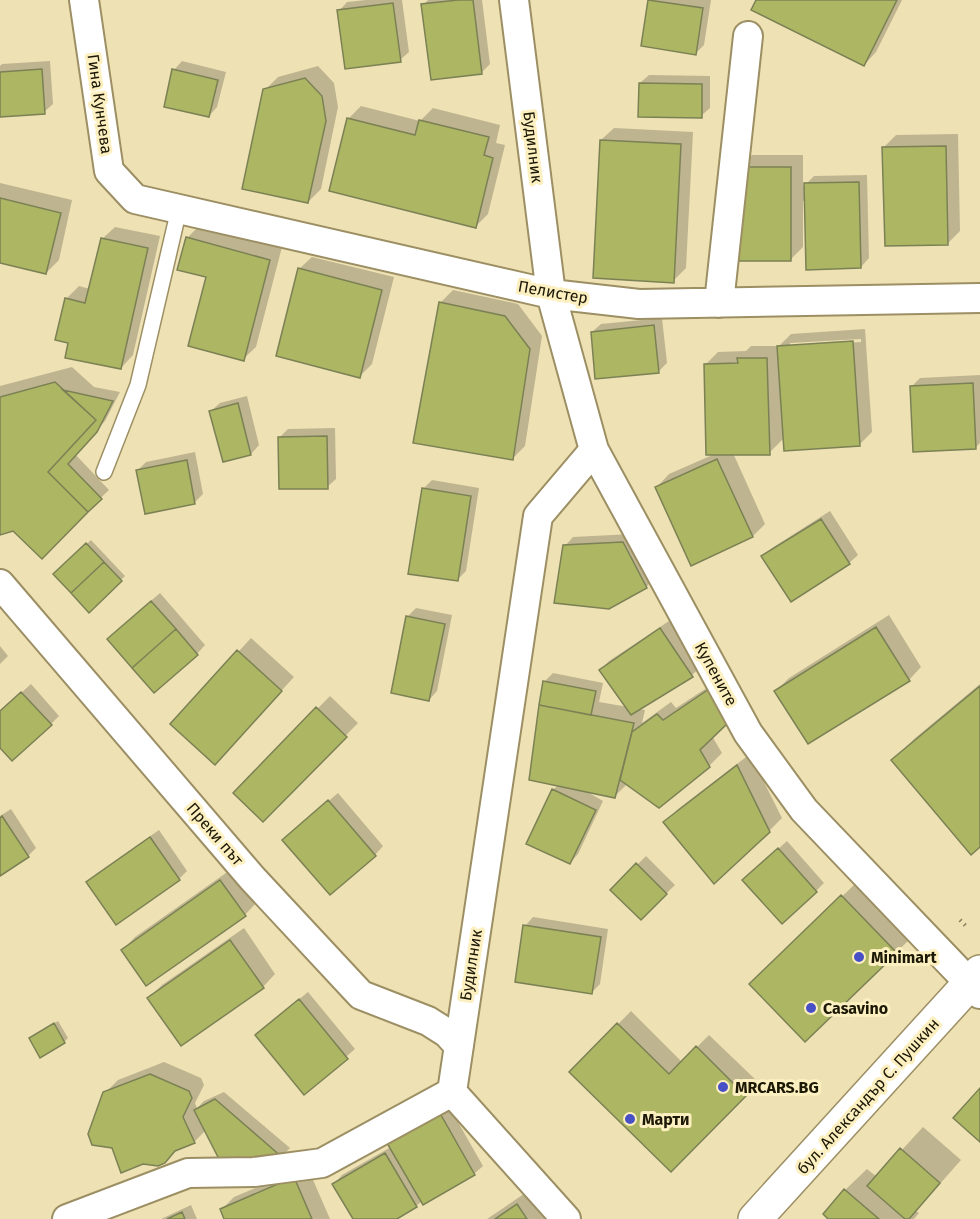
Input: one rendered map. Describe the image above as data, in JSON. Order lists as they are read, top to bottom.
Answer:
{
  "streets": {
    "main road": ["бул. Александър С. Пушкин"],
    "street": [
      "Гина Кунчева",
      "Будилник",
      "Пелистер",
      "Купените",
      "Преки път"
    ]
  },
  "crossings": [
    ["Гина Кунчева", "Пелистер"],
    ["Будилник", "Пелистер"],
    ["Будилник", "Купените"],
    ["Будилник", "Преки път"],
    ["Пелистер", "Купените"],
    ["Купените", "бул. Александър С. Пушкин"]
  ],
  "places": [
    "Minimart",
    "Casavino",
    "MRCARS.BG",
    "Марти"
  ]
}
